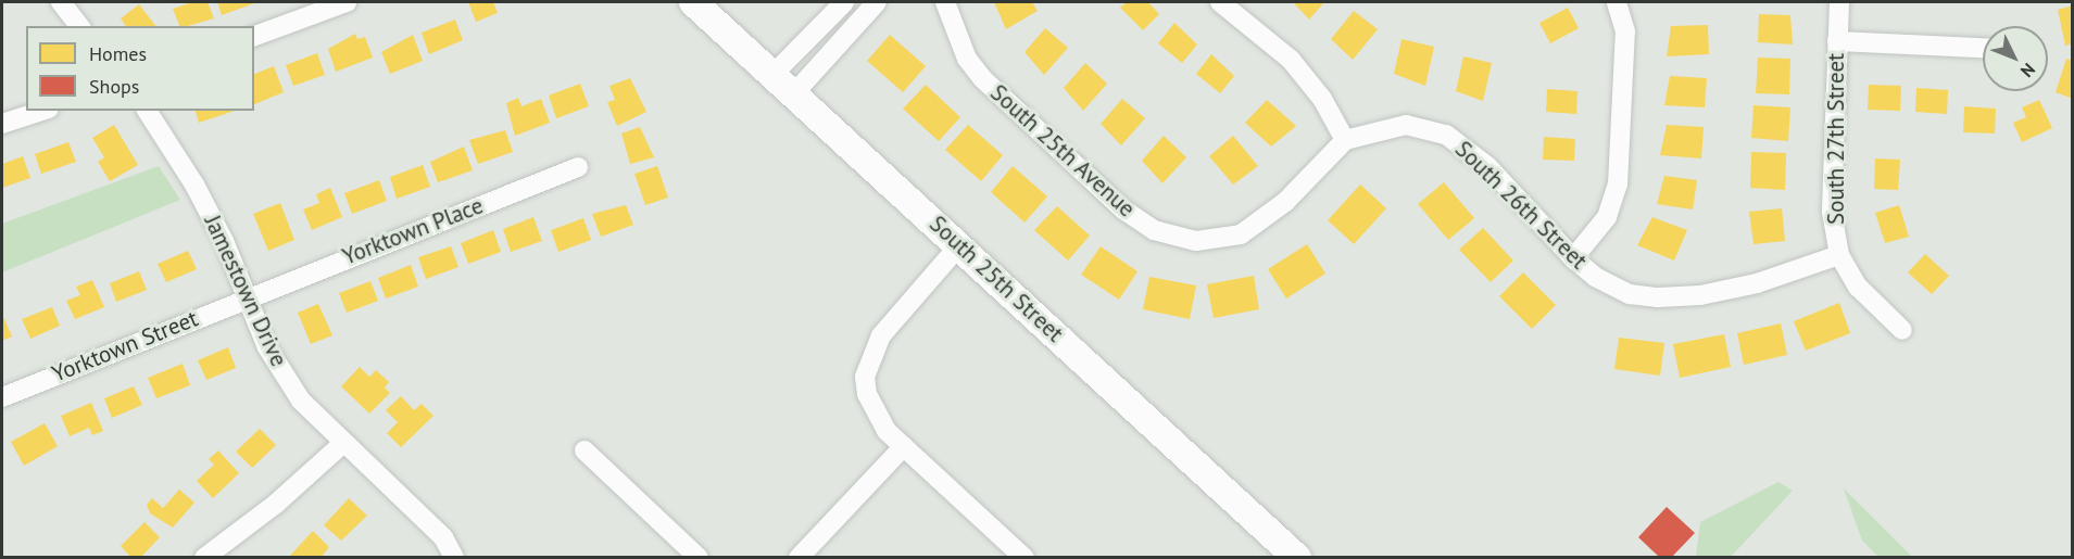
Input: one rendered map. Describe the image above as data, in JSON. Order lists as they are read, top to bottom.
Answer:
{
  "streets": {
    "street": [
      "South 27th Street",
      "South 25th Avenue",
      "South 26th Street",
      "Yorktown Place",
      "South 25th Street",
      "Jamestown Drive",
      "Yorktown Street"
    ]
  },
  "crossings": [
    ["South 27th Street", "South 26th Street"],
    ["South 25th Avenue", "South 26th Street"],
    ["Yorktown Place", "Jamestown Drive"],
    ["Yorktown Place", "Yorktown Street"],
    ["Jamestown Drive", "Yorktown Street"]
  ],
  "legend": ["Homes", "Shops"],
  "north": "bottom right"
}
